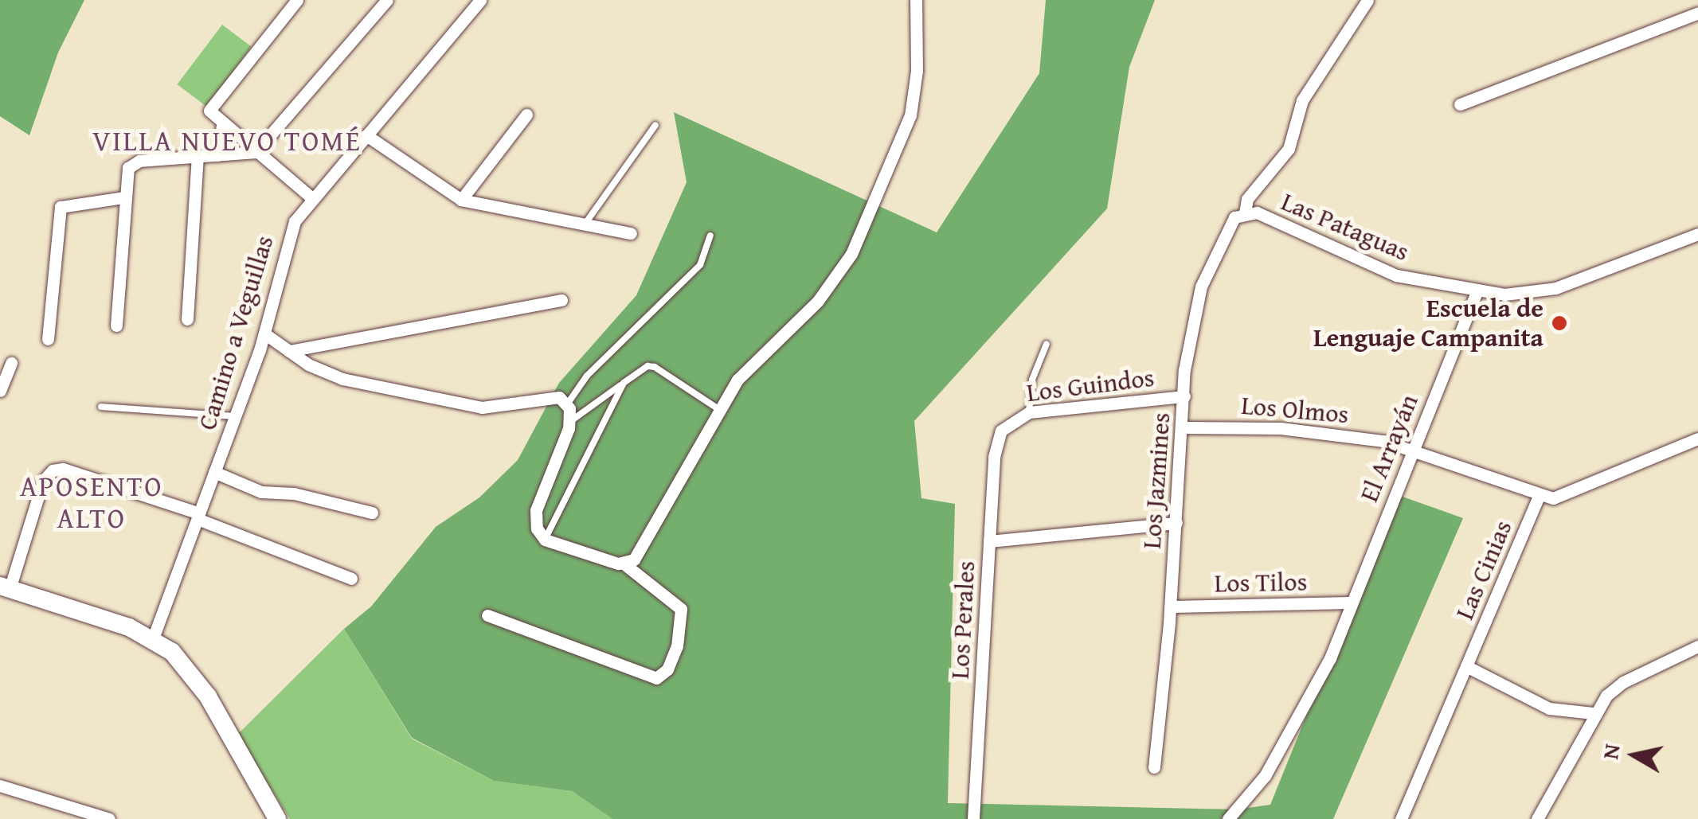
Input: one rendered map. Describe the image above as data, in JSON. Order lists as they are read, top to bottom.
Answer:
{
  "streets": {
    "street": [
      "Las Pataguas",
      "Camino a Veguillas",
      "Los Guindos",
      "Los Olmos",
      "El Arrayán",
      "Los Jazmines",
      "Las Cinias",
      "Los Tilos",
      "Los Perales"
    ]
  },
  "crossings": [
    ["Las Pataguas", "El Arrayán"],
    ["Las Pataguas", "Los Jazmines"],
    ["Los Guindos", "Los Jazmines"],
    ["Los Guindos", "Los Perales"],
    ["Los Olmos", "El Arrayán"],
    ["Los Olmos", "Los Jazmines"],
    ["Los Olmos", "Las Cinias"],
    ["El Arrayán", "Los Tilos"],
    ["Los Jazmines", "Los Tilos"]
  ],
  "districts": ["VILLA NUEVO TOMÉ", "APOSENTO ALTO"],
  "places": ["Escuela de Lenguaje Campanita"],
  "north": "left"
}
